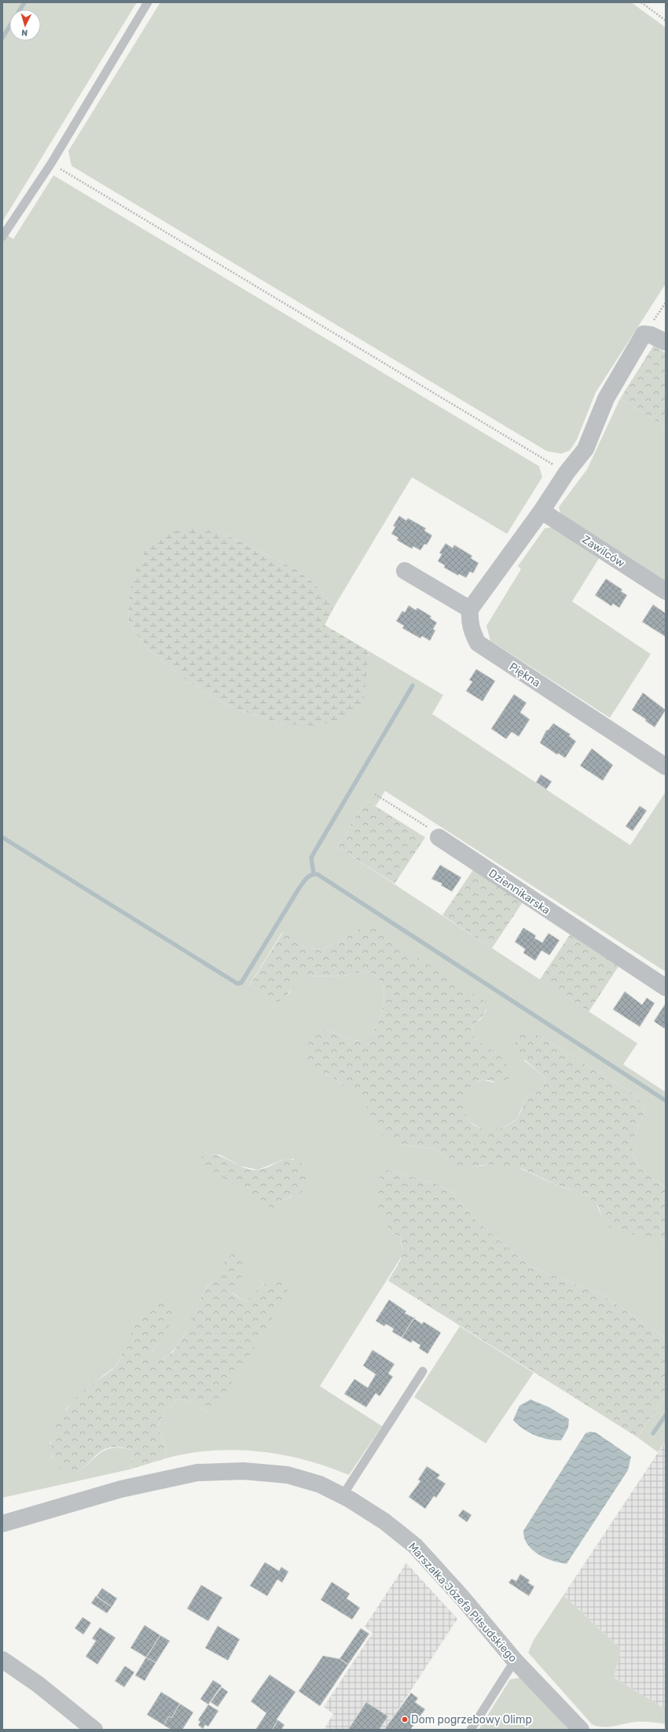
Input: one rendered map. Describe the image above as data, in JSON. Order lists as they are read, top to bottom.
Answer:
{
  "streets": {
    "street": [
      "Zawilców",
      "Piękna",
      "Dziennikarska",
      "Marszałka Józefa Piłsudskiego"
    ]
  },
  "places": ["Dom pogrzebowy Olimp"],
  "north": "bottom"
}
